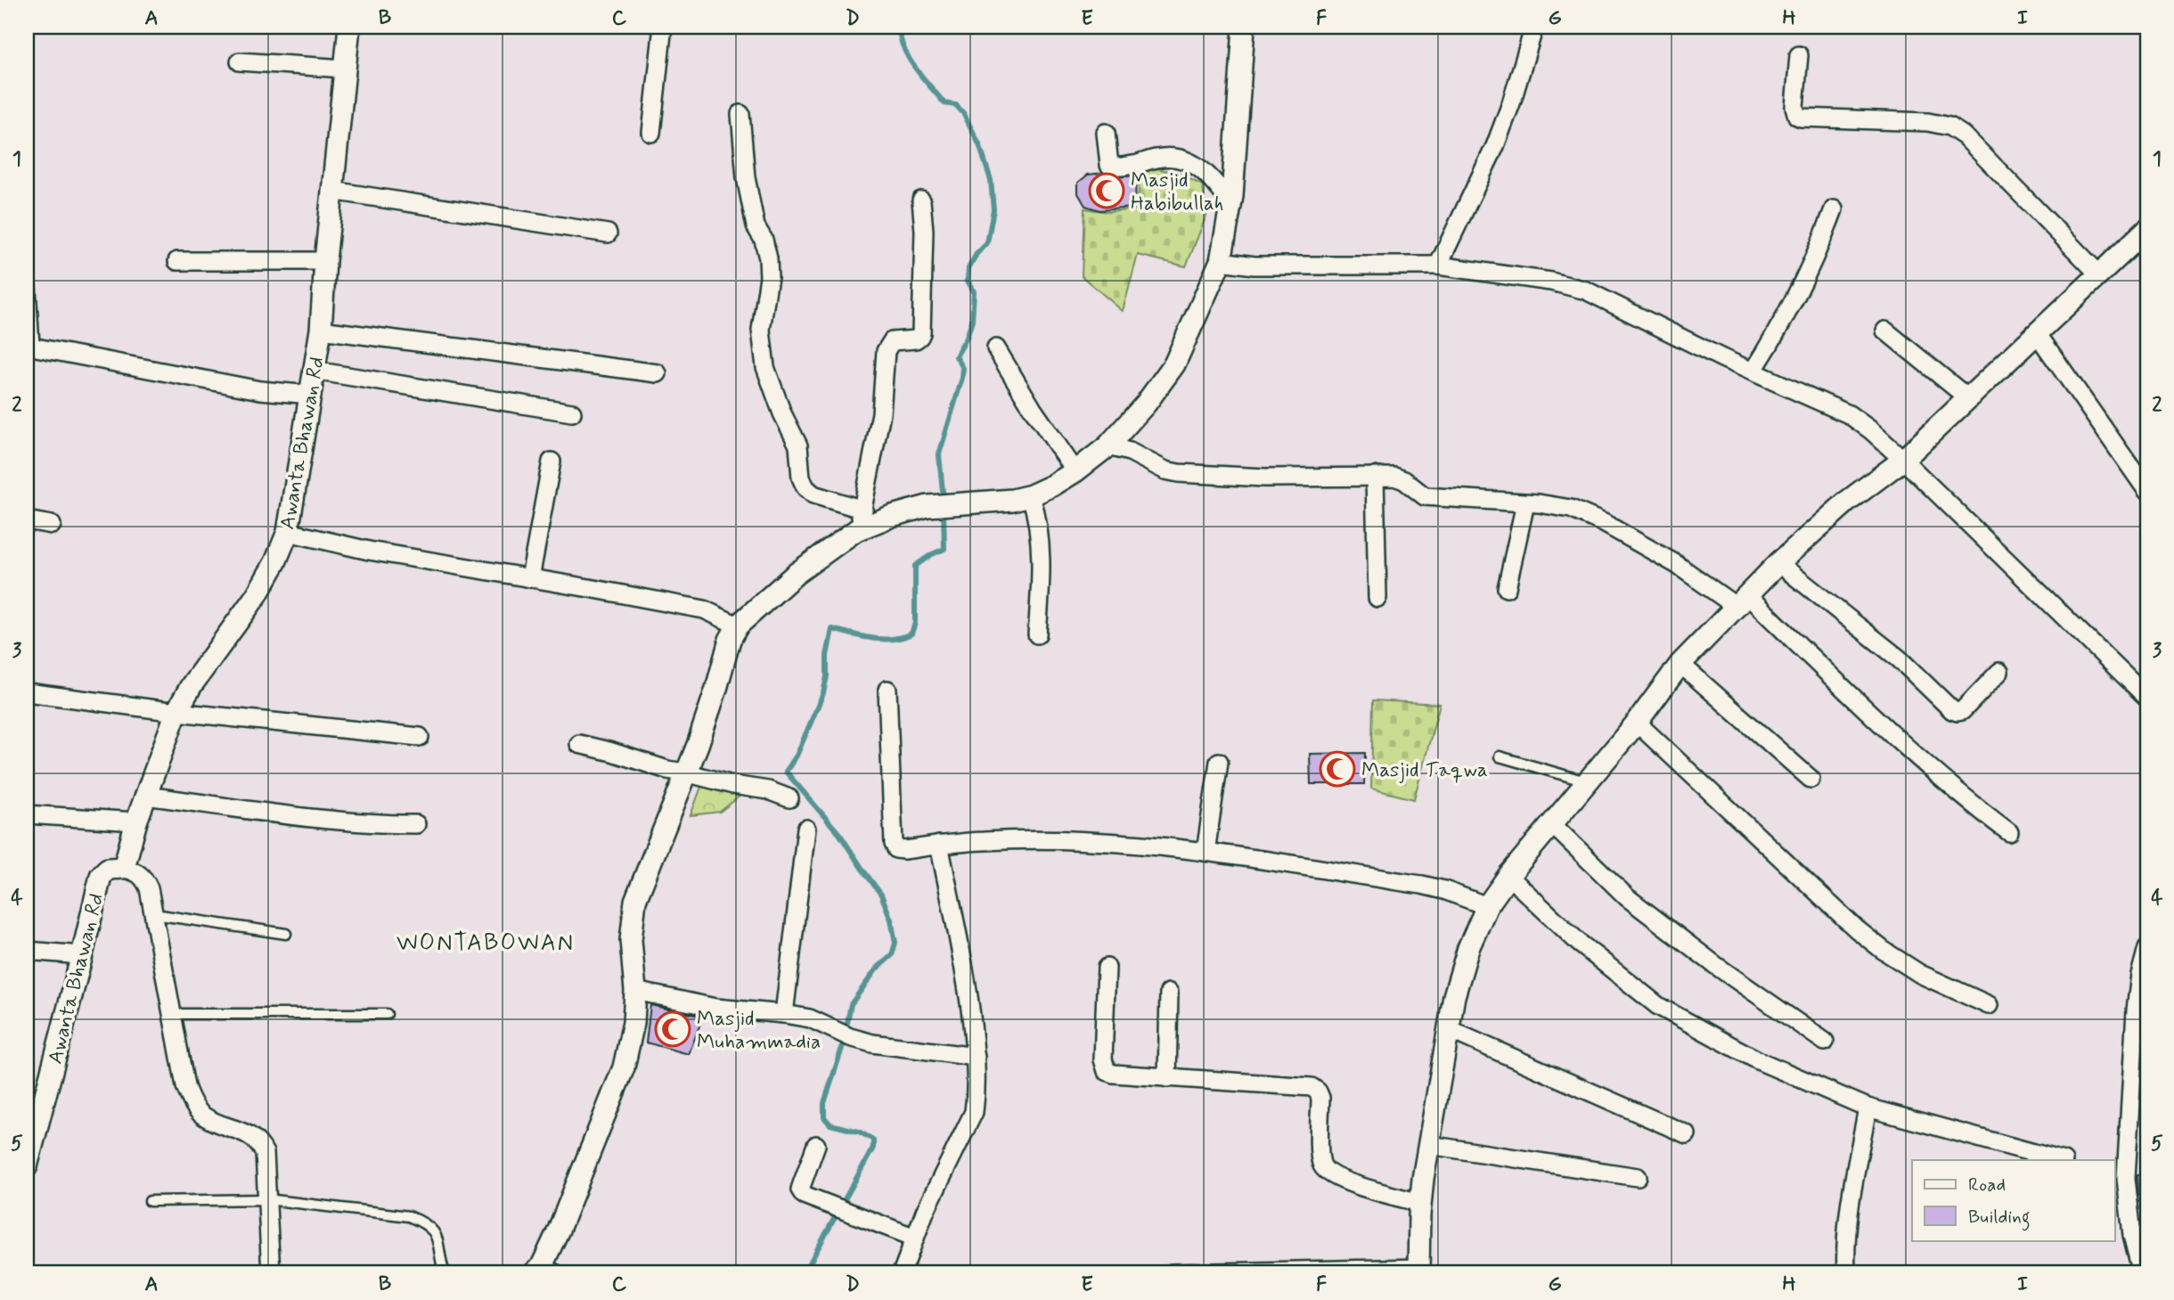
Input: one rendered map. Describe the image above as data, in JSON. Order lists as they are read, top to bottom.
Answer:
{
  "streets": {
    "street": ["Awanta Bhawan Rd"]
  },
  "districts": ["WONTABOWAN"],
  "places": {
    "mosque": ["Masjid Habibullah", "Masjid Taqwa", "Masjid Muhammadia"]
  },
  "legend": ["Road", "Building"],
  "grid": {
    "columns": [
      "A",
      "B",
      "C",
      "D",
      "E",
      "F",
      "G",
      "H",
      "I"
    ],
    "rows": [
      "1",
      "2",
      "3",
      "4",
      "5"
    ]
  }
}
